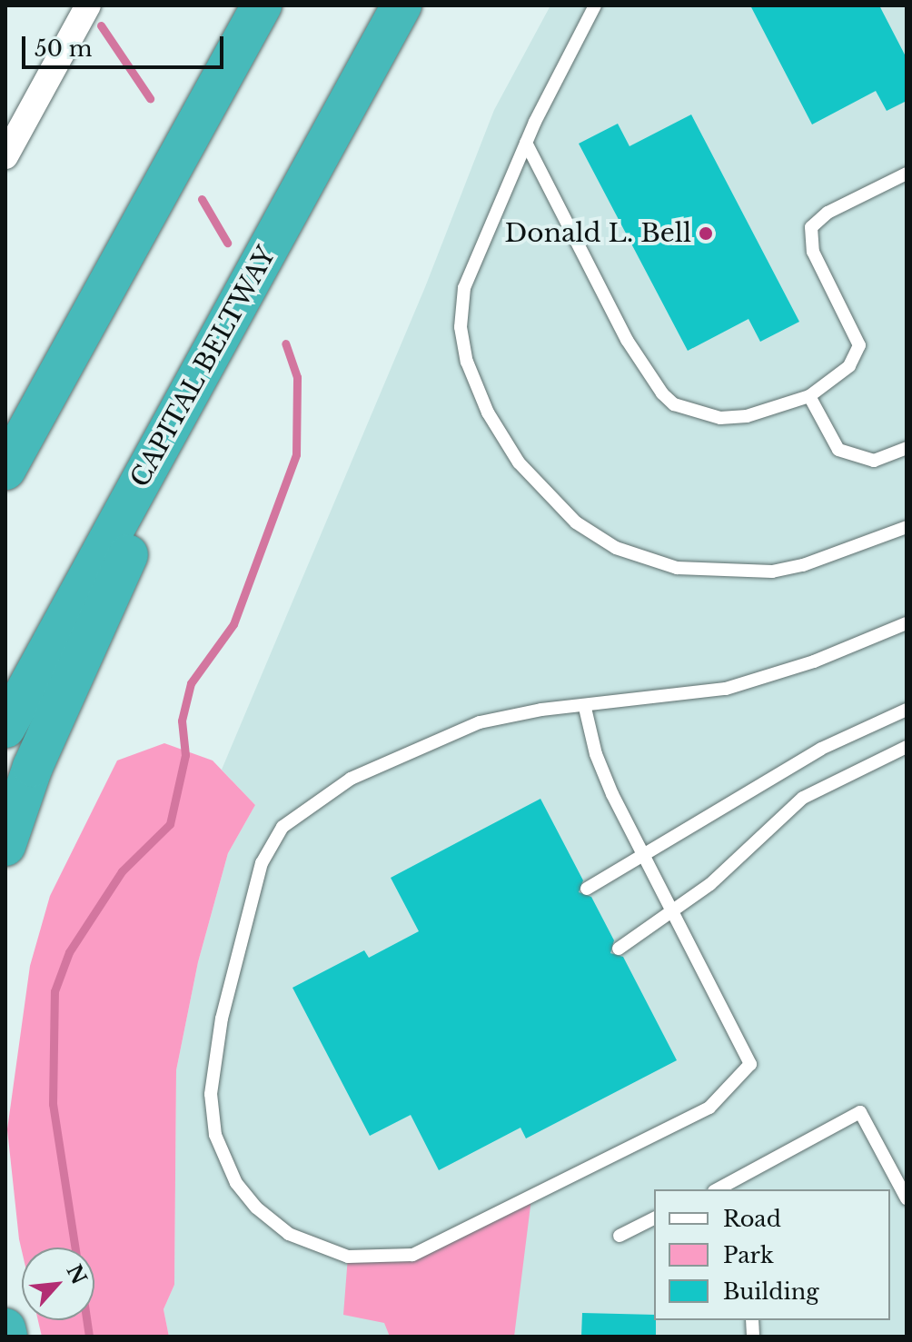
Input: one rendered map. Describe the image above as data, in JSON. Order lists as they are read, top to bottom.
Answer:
{
  "streets": {
    "highway": ["CAPITAL BELTWAY"]
  },
  "places": ["Donald L. Bell"],
  "legend": ["Road", "Park", "Building"],
  "scale_bar": "50 m",
  "north": "top right"
}
